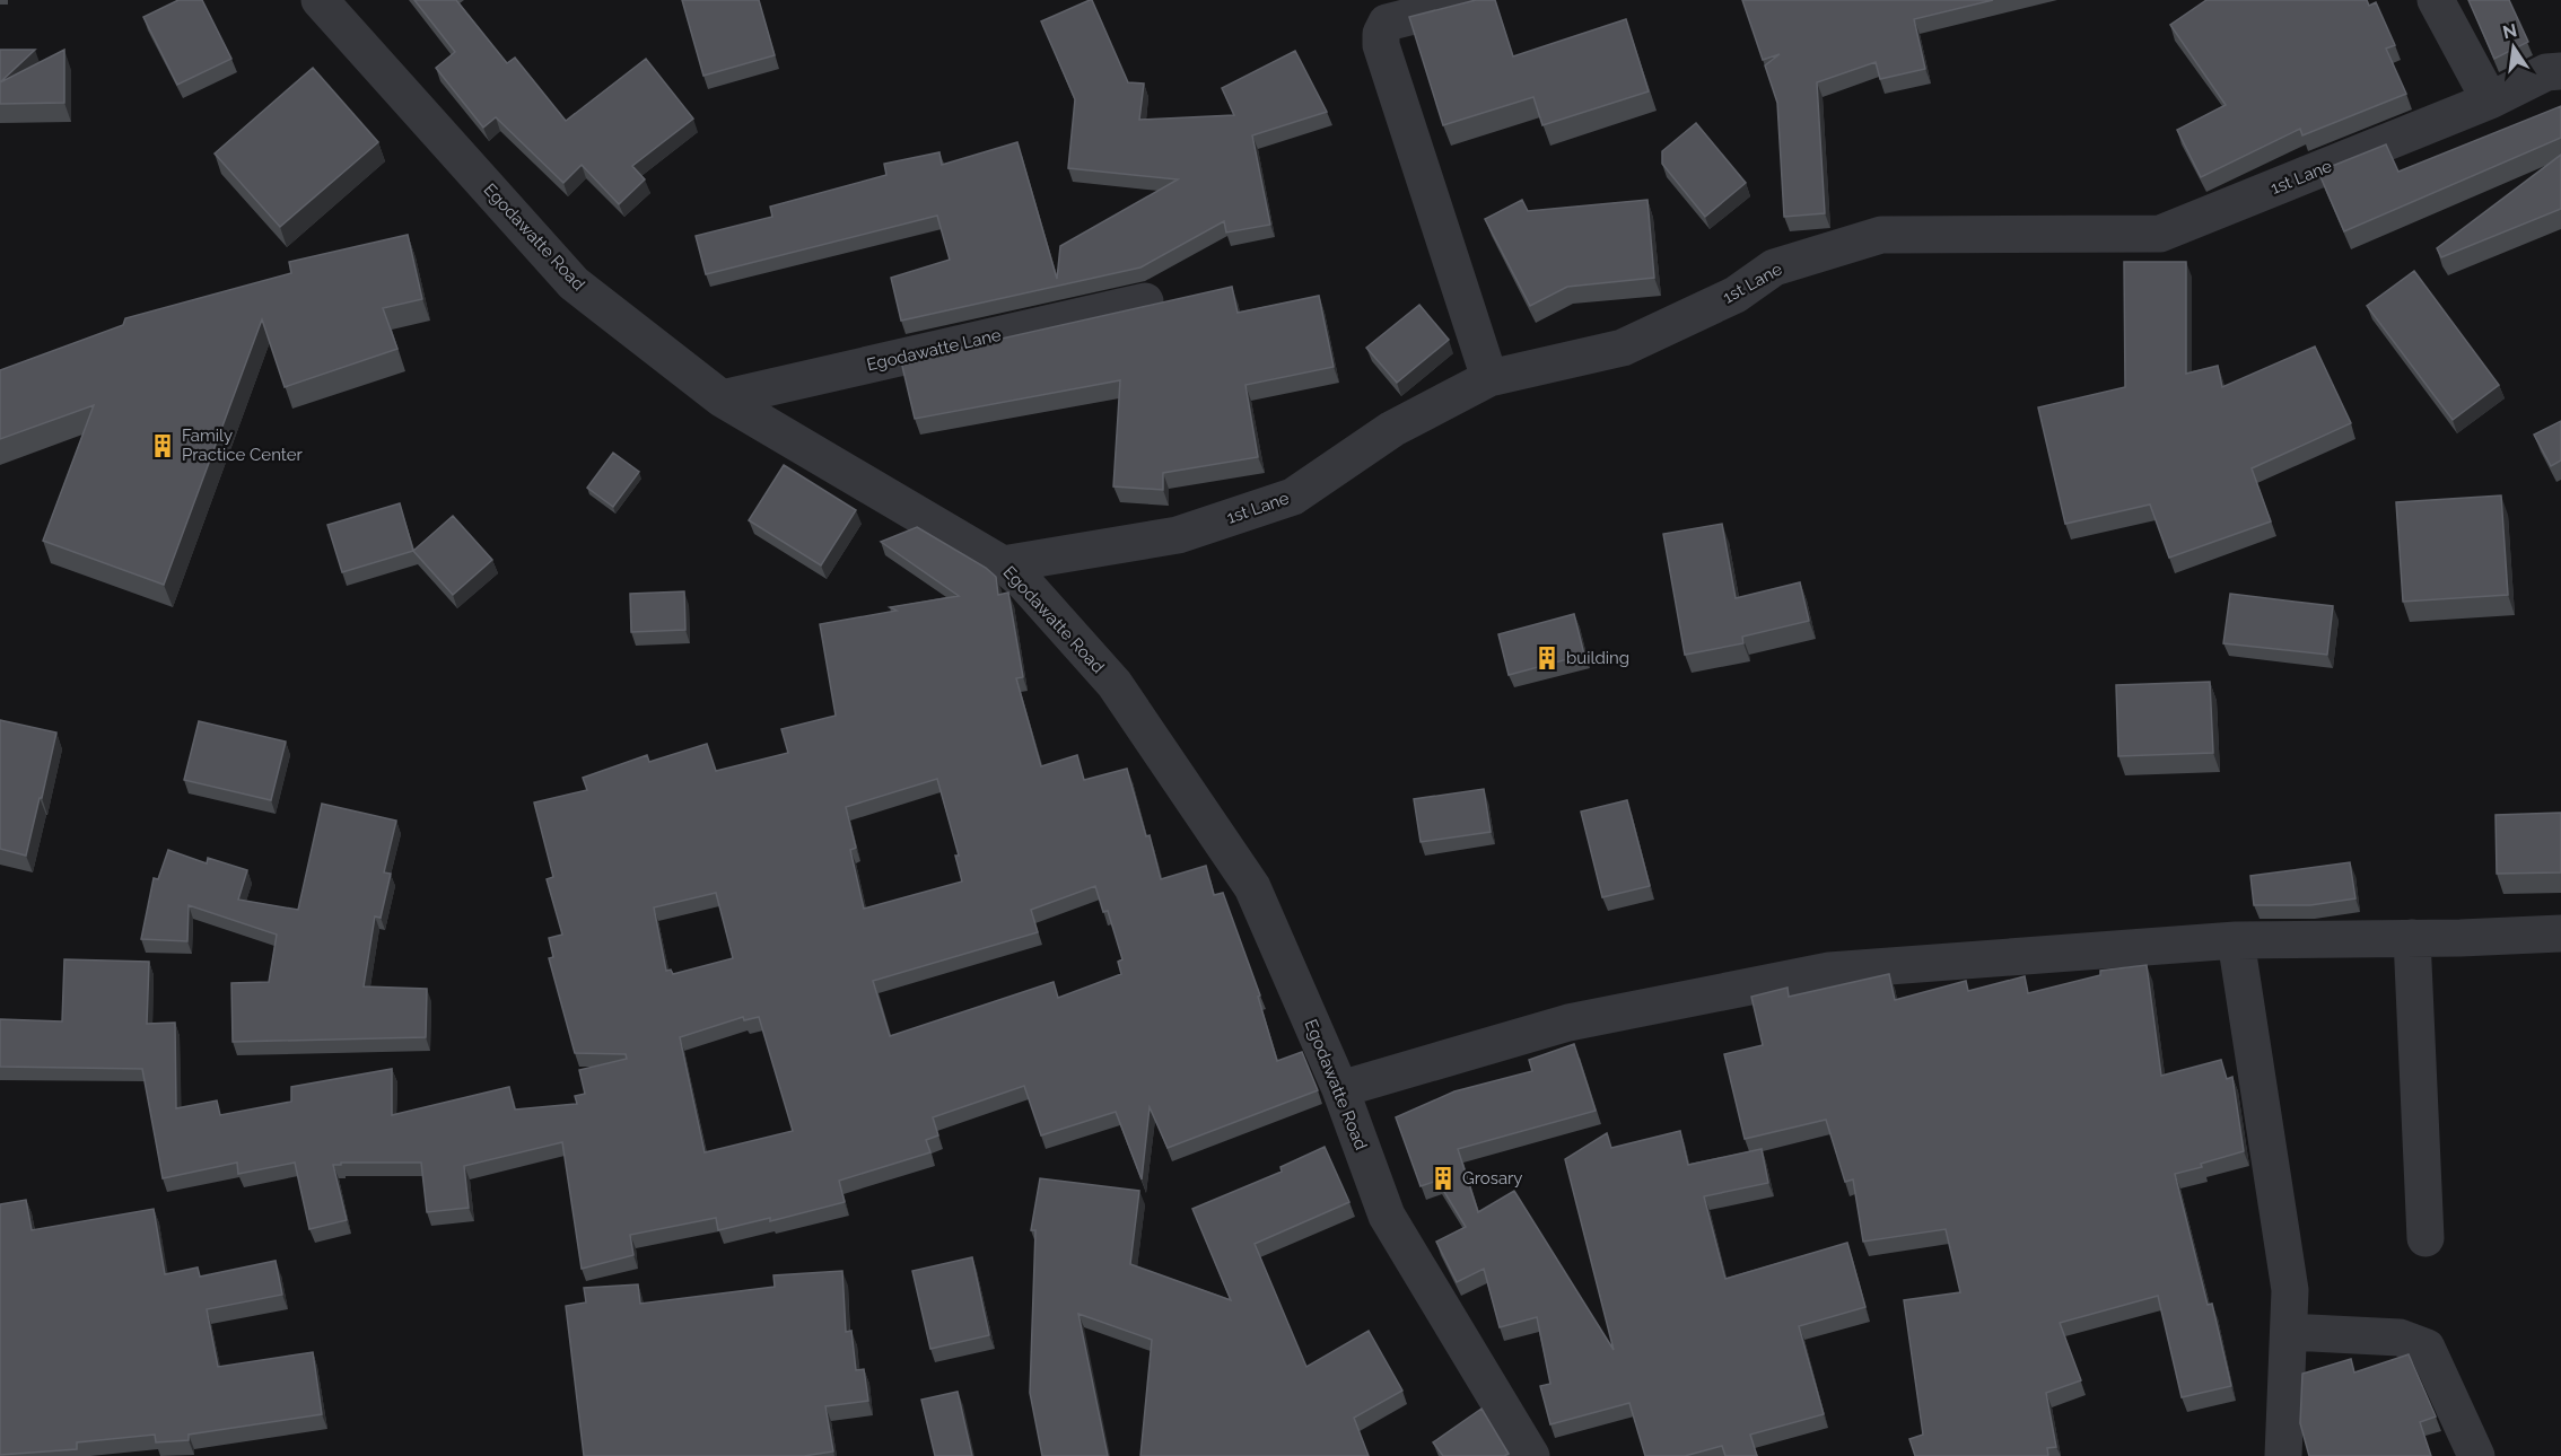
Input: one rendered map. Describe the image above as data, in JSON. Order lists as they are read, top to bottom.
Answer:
{
  "streets": {
    "street": ["1st Lane", "Egodawatte Road", "Egodawatte Lane"]
  },
  "crossings": [
    ["1st Lane", "Egodawatte Road"],
    ["Egodawatte Road", "Egodawatte Lane"]
  ],
  "places": {
    "building": ["Family Practice Center", "building", "Grosary"]
  },
  "north": "top"
}
